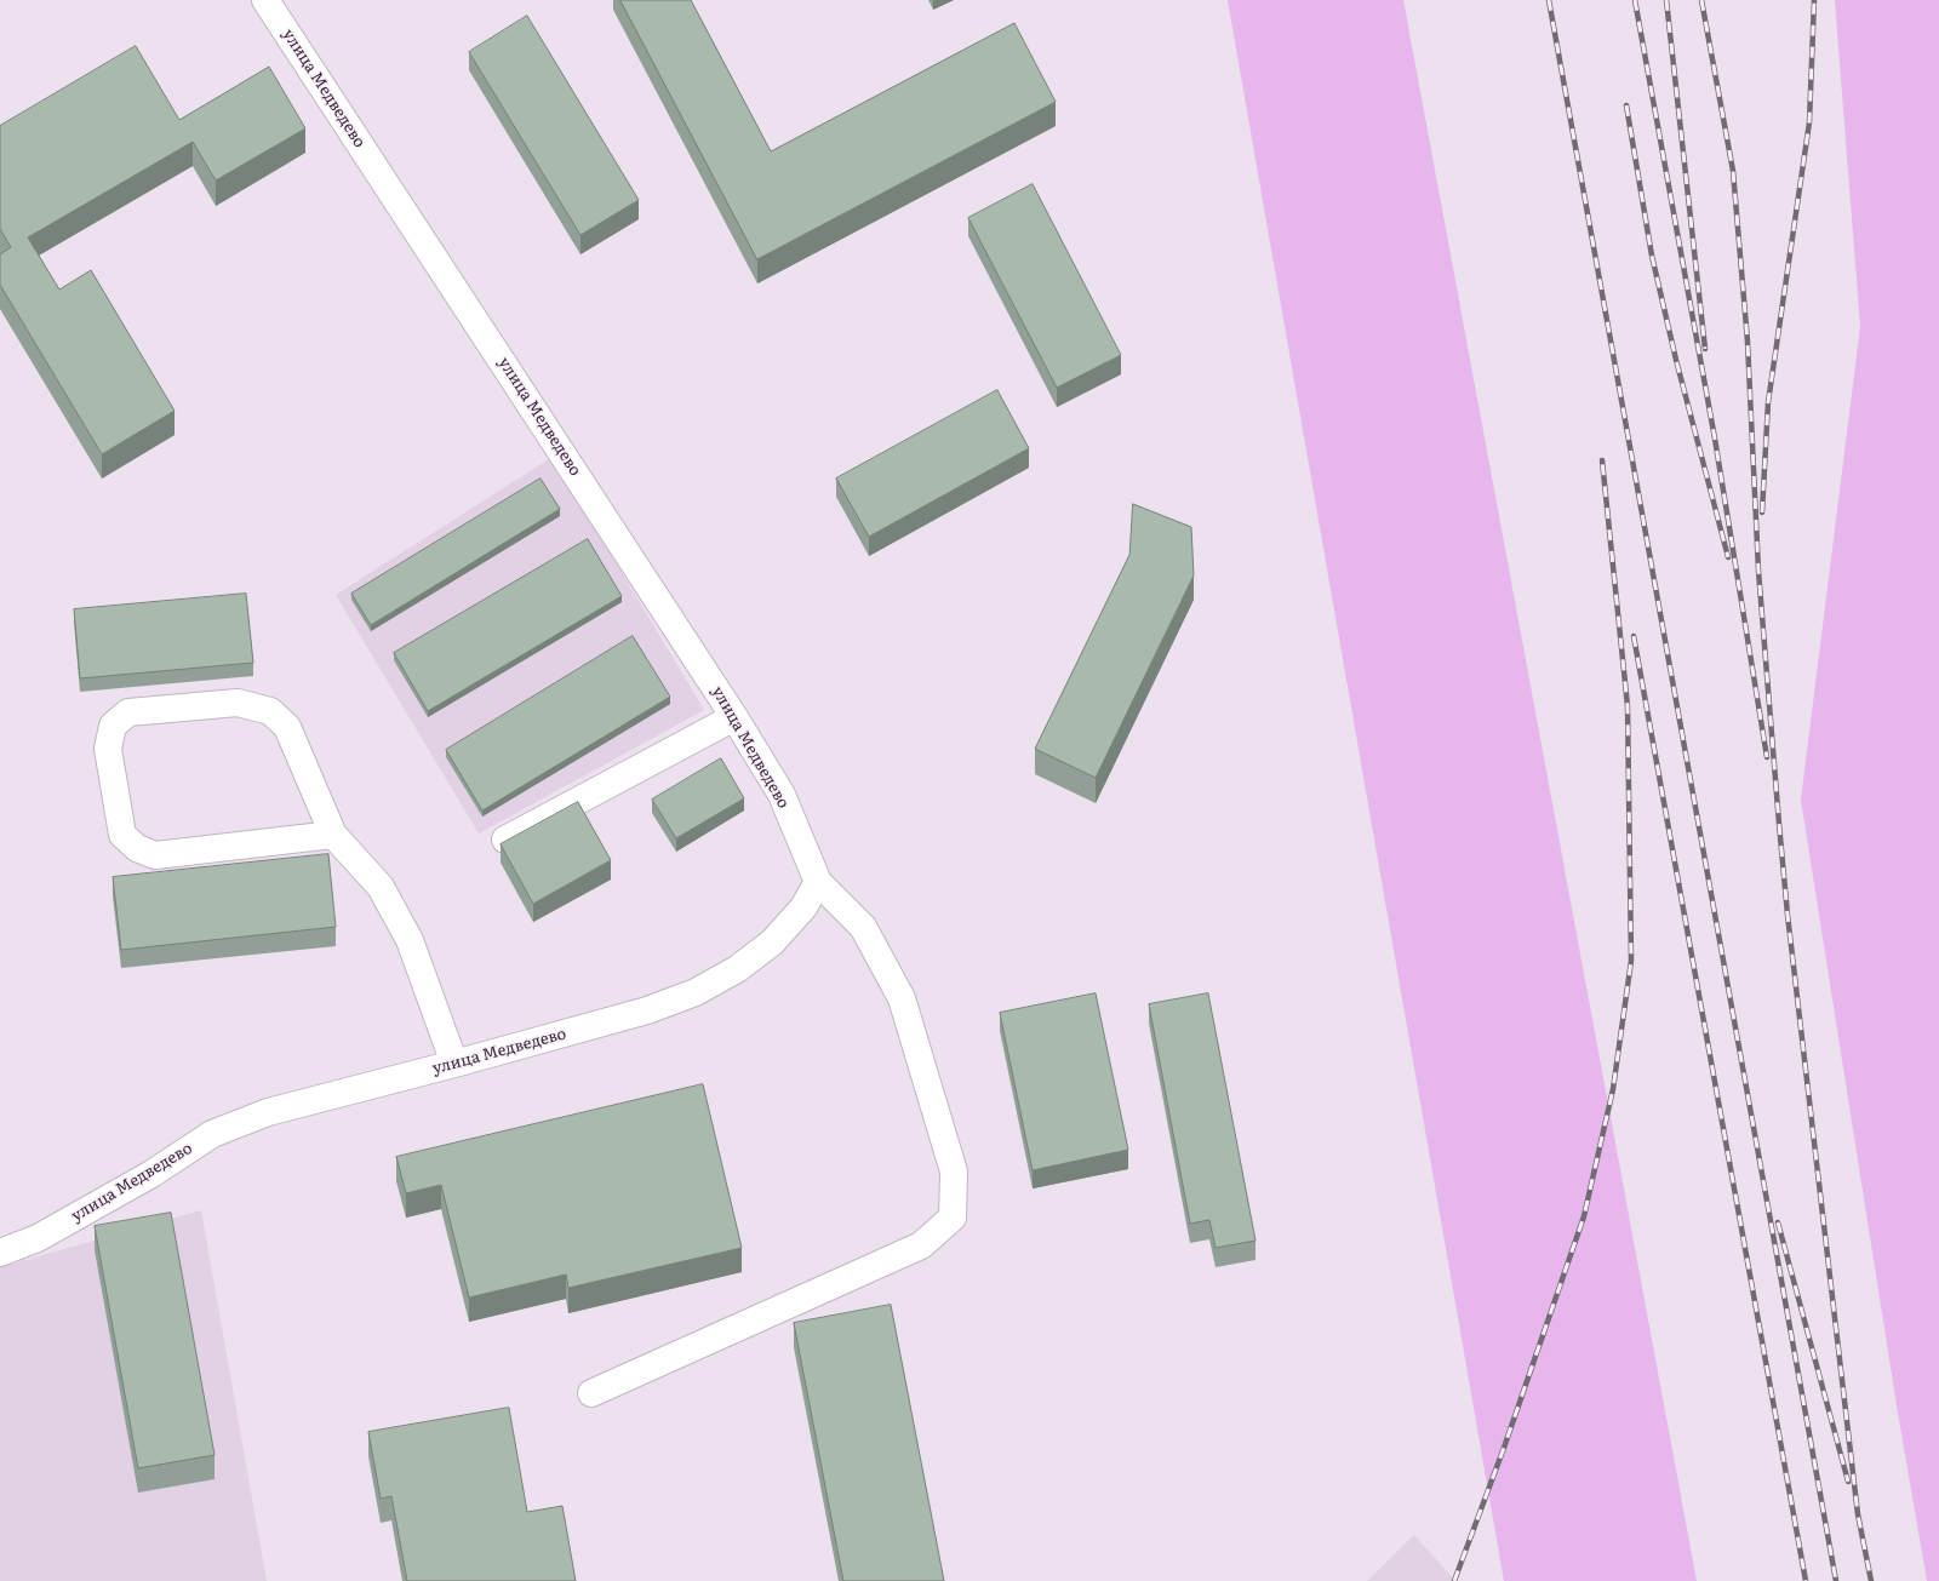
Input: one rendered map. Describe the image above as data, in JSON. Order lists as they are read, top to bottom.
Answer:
{
  "streets": {
    "street": ["улица Медведево"]
  }
}
